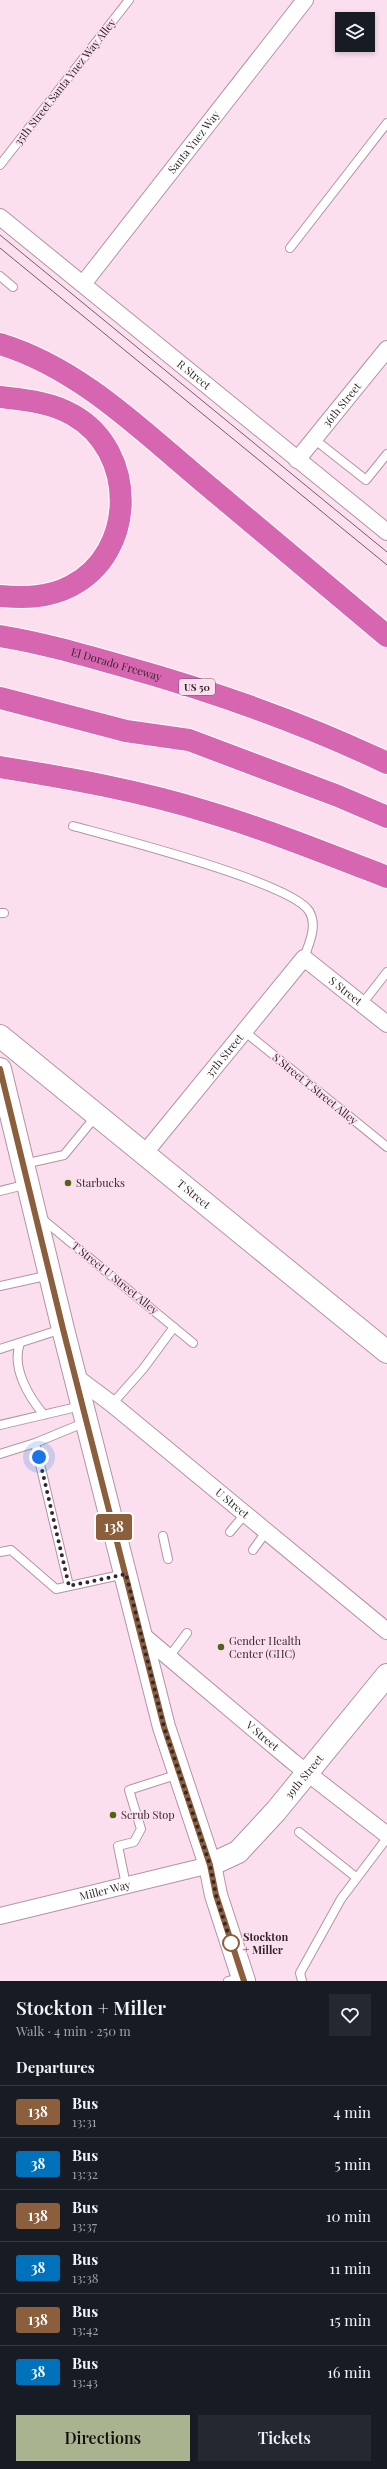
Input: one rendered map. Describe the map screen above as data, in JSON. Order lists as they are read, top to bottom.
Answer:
{
  "streets": {
    "highway": ["El Dorado Freeway", "US 50"],
    "main road": ["T Street", "39th Street"],
    "street": [
      "Santa Ynez Way",
      "R Street",
      "36th Street",
      "S Street",
      "37th Street",
      "U Street",
      "V Street",
      "Miller Way"
    ],
    "lane": ["35th Street Santa Ynez Way Alley", "S Street T Street Alley", "T Street U Street Alley"]
  },
  "crossings": [
    ["Santa Ynez Way", "R Street"],
    ["R Street", "36th Street"],
    ["S Street", "37th Street"],
    ["37th Street", "S Street T Street Alley"],
    ["37th Street", "T Street"],
    ["V Street", "39th Street"],
    ["39th Street", "Miller Way"]
  ],
  "places": [
    "Starbucks",
    "Gender Health Center (GHC)",
    "Scrub Stop",
    "Stockton + Miller"
  ],
  "lines": ["bus line 138"],
  "page": {
    "on_map": "138",
    "heading": [
      ["Stockton + Miller", "Walk · 4 min · 250 m"],
      "Departures"
    ],
    "list": [
      {
        "mark": "138",
        "name": "Bus",
        "note": "13:31",
        "value": "4 min"
      },
      {
        "mark": "38",
        "name": "Bus",
        "note": "13:32",
        "value": "5 min"
      },
      {
        "mark": "138",
        "name": "Bus",
        "note": "13:37",
        "value": "10 min"
      },
      {
        "mark": "38",
        "name": "Bus",
        "note": "13:38",
        "value": "11 min"
      },
      {
        "mark": "138",
        "name": "Bus",
        "note": "13:42",
        "value": "15 min"
      },
      {
        "mark": "38",
        "name": "Bus",
        "note": "13:43",
        "value": "16 min"
      }
    ],
    "buttons": ["Directions", "Tickets"]
  }
}
